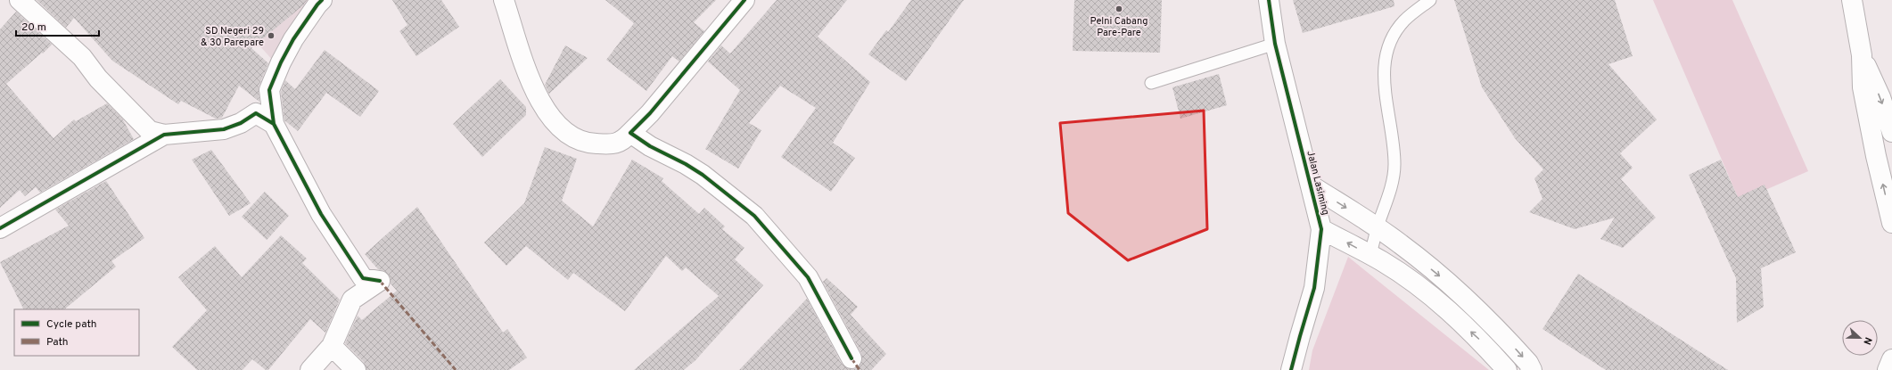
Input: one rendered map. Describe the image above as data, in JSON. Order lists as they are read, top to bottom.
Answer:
{
  "streets": {
    "main road": ["Jalan Lasiming"]
  },
  "places": ["Pelni Cabang Pare-Pare", "SD Negeri 29 & 30 Parepare"],
  "legend": ["Cycle path", "Path"],
  "scale_bar": "20 m",
  "north": "right"
}
